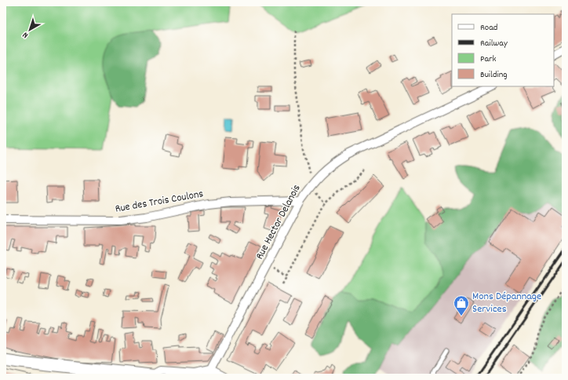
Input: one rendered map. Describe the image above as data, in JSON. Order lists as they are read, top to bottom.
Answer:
{
  "streets": {
    "street": ["Rue des Trois Coulons", "Rue Hector Delanois"]
  },
  "crossings": [
    ["Rue des Trois Coulons", "Rue Hector Delanois"]
  ],
  "places": {
    "shop": ["Mons Dépannage Services"]
  },
  "legend": [
    "Road",
    "Railway",
    "Park",
    "Building"
  ],
  "north": "bottom left"
}
